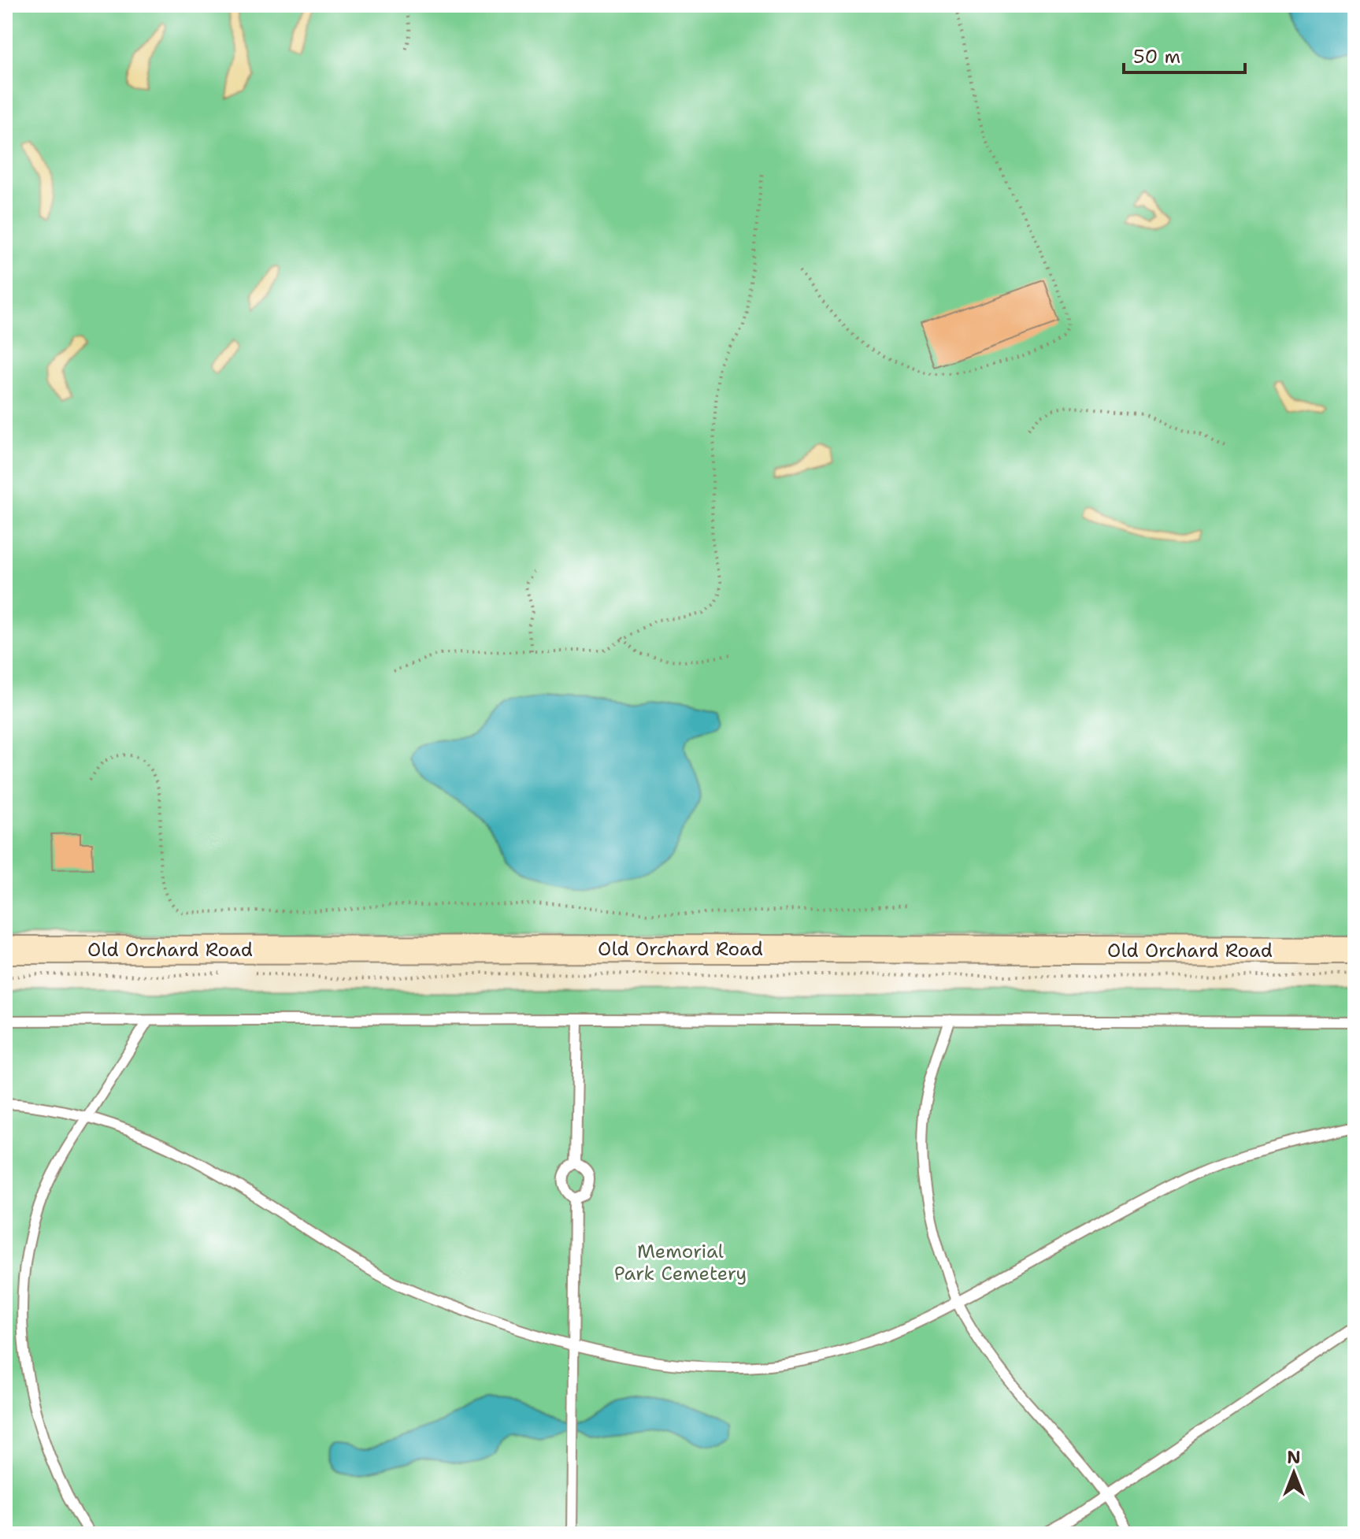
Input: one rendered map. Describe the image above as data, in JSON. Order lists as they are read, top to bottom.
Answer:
{
  "streets": {
    "main road": ["Old Orchard Road"]
  },
  "parks": ["Memorial Park Cemetery"],
  "scale_bar": "50 m",
  "north": "top"
}
